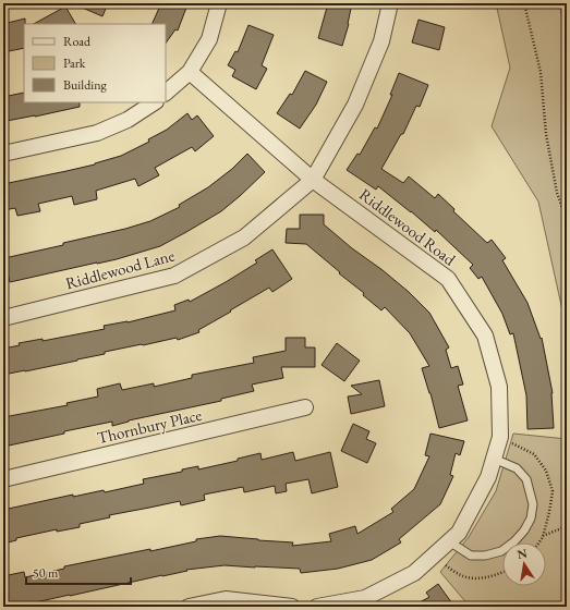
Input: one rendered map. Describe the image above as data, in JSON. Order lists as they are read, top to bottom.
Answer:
{
  "streets": {
    "street": ["Riddlewood Road", "Riddlewood Lane", "Thornbury Place"]
  },
  "crossings": [
    ["Riddlewood Road", "Riddlewood Lane"]
  ],
  "legend": ["Road", "Park", "Building"],
  "scale_bar": "50 m",
  "north": "top"
}
